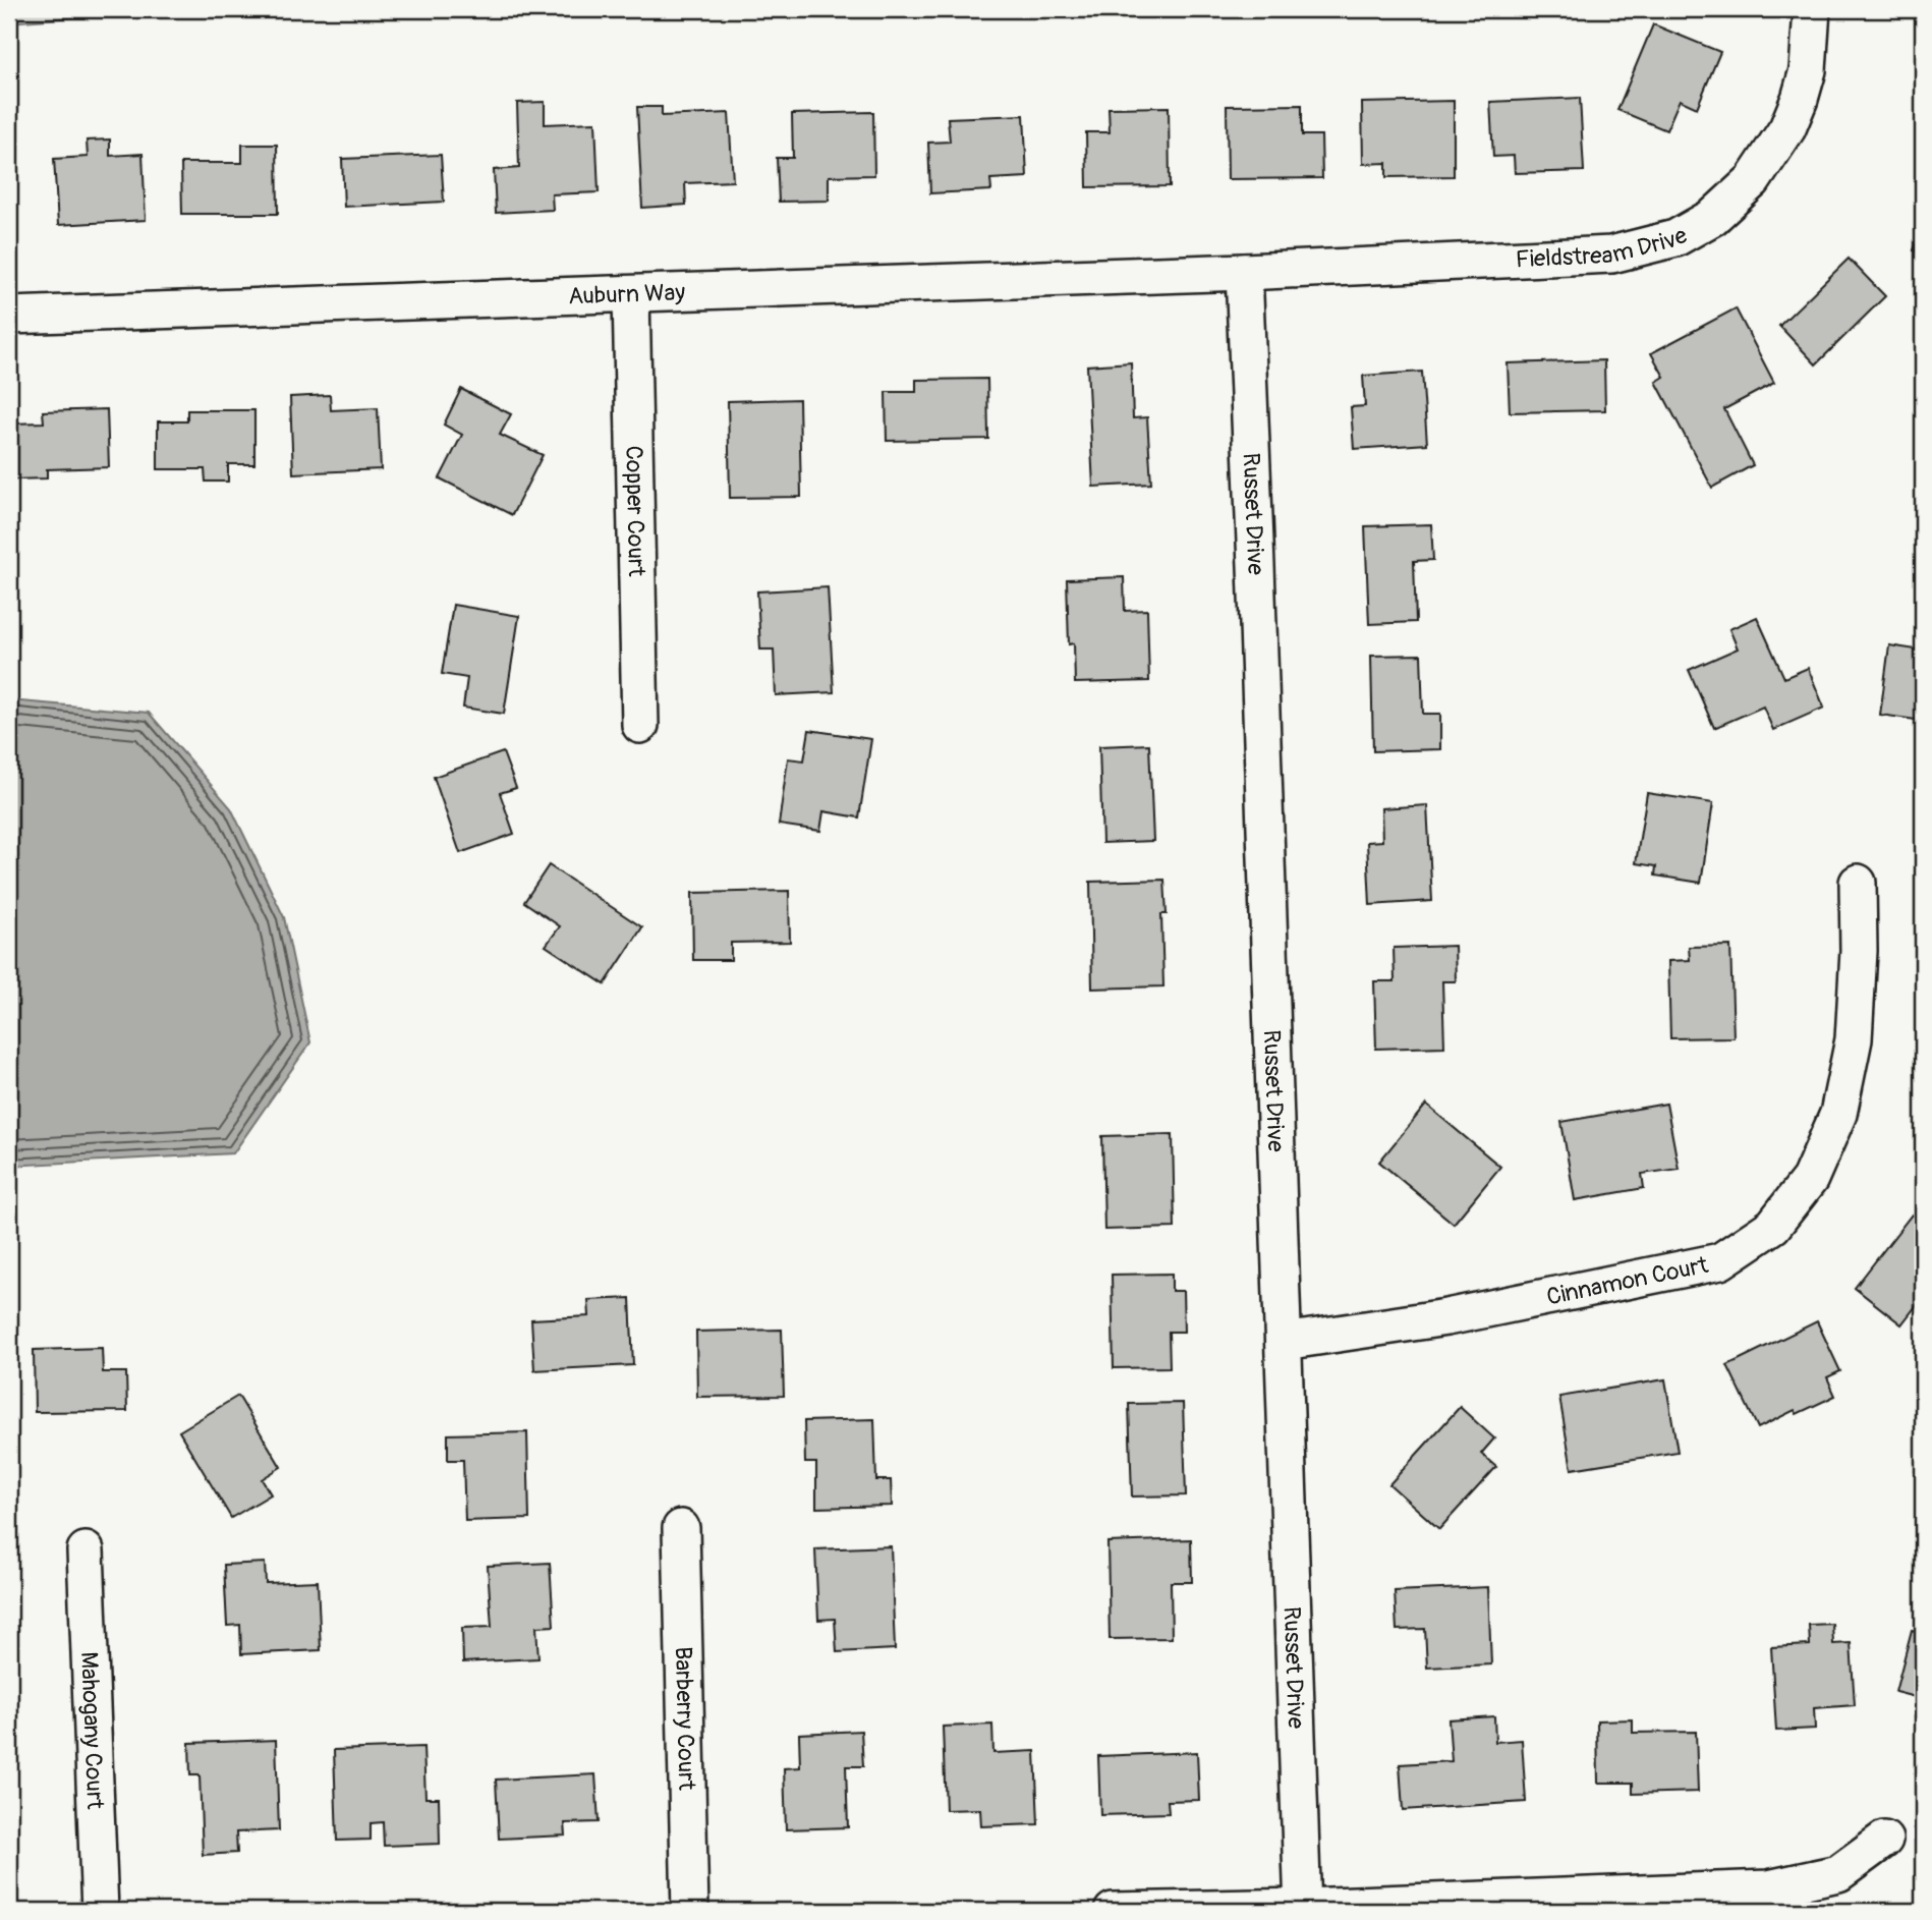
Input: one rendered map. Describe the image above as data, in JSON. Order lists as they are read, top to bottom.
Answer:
{
  "streets": {
    "street": [
      "Fieldstream Drive",
      "Auburn Way",
      "Copper Court",
      "Russet Drive",
      "Cinnamon Court",
      "Barberry Court",
      "Mahogany Court"
    ]
  },
  "crossings": [
    ["Fieldstream Drive", "Auburn Way"],
    ["Fieldstream Drive", "Russet Drive"],
    ["Auburn Way", "Copper Court"],
    ["Auburn Way", "Russet Drive"],
    ["Russet Drive", "Cinnamon Court"]
  ]
}
